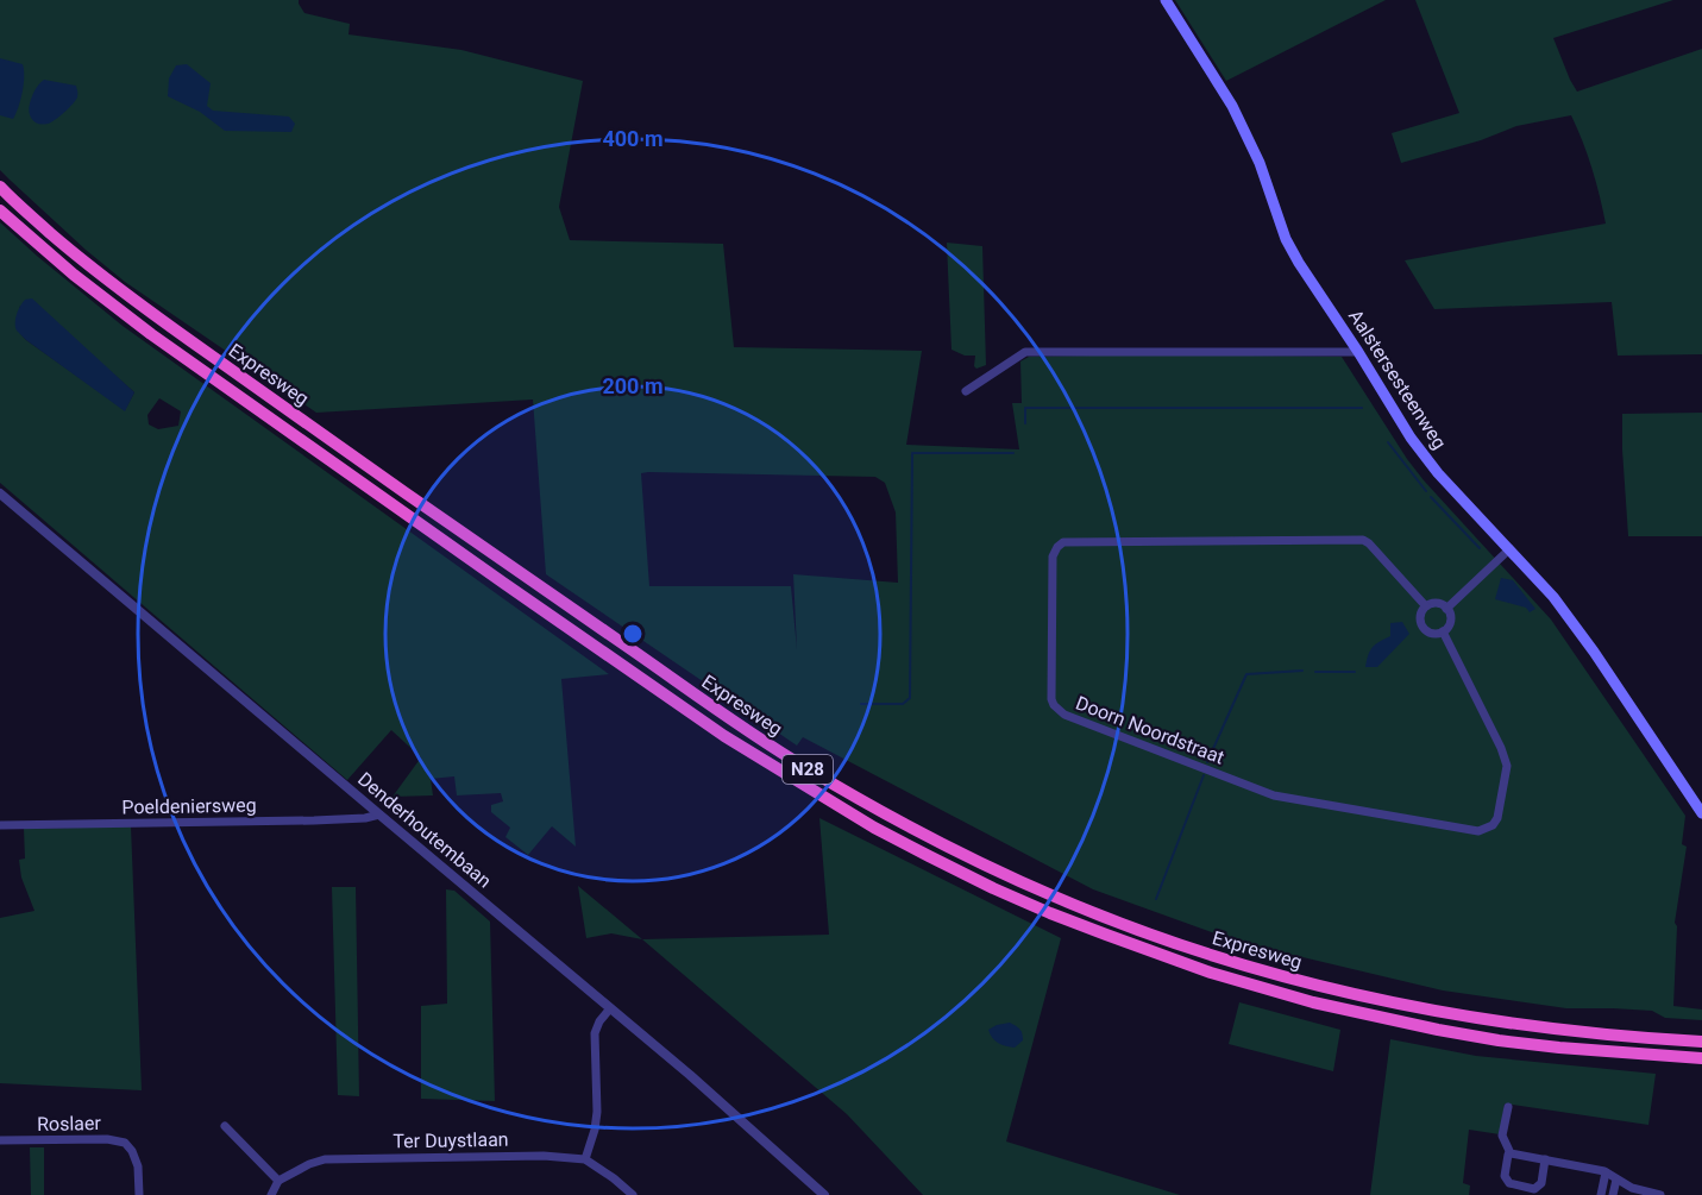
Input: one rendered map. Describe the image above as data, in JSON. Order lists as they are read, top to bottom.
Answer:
{
  "streets": {
    "highway": ["Expresweg", "N28"],
    "main road": ["Aalstersesteenweg"],
    "street": [
      "Doorn Noordstraat",
      "Poeldeniersweg",
      "Denderhoutembaan",
      "Roslaer",
      "Ter Duystlaan"
    ]
  },
  "crossings": [
    ["Poeldeniersweg", "Denderhoutembaan"]
  ],
  "rings": ["400 m", "200 m"]
}
